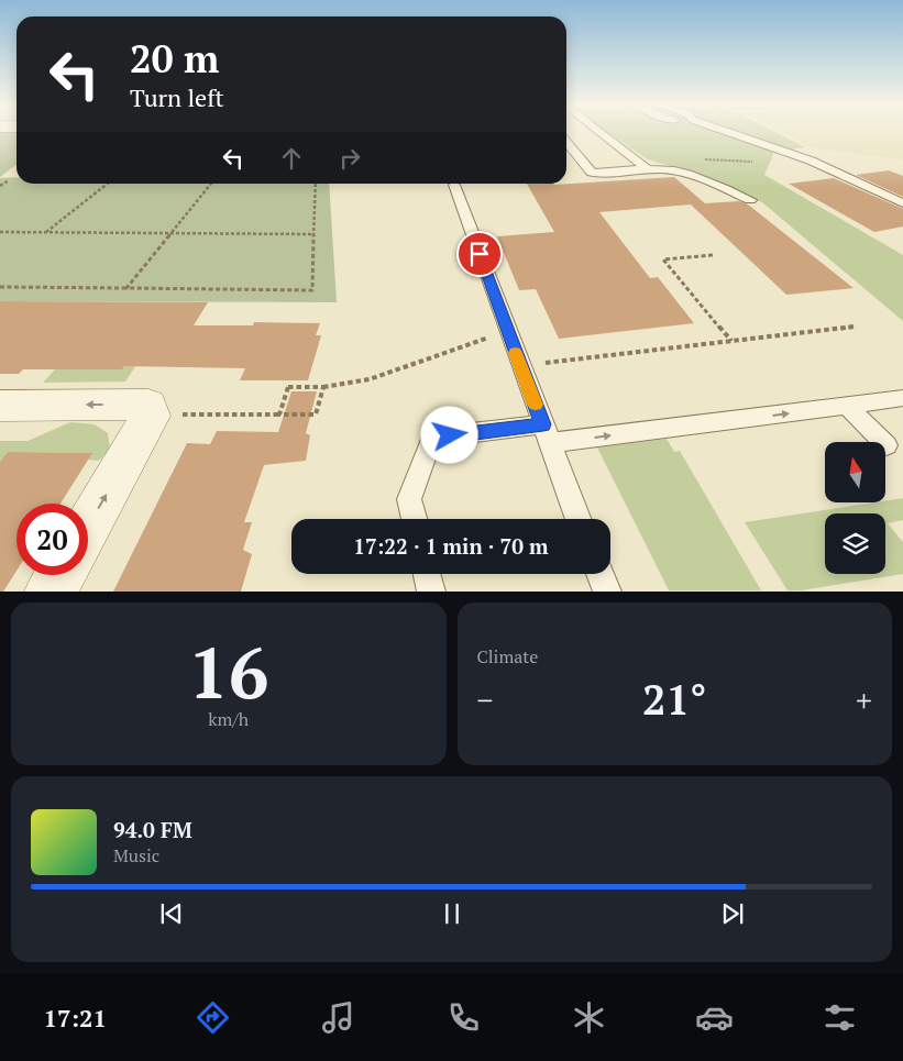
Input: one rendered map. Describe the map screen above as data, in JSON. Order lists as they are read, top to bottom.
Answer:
{
  "north": "top",
  "page": {
    "turn": ["20 m", "Turn left"],
    "limit": "20",
    "trip": "17:22 · 1 min · 70 m",
    "tile": [
      ["16", "km/h"],
      "Climate"
    ],
    "heat": ["−", "21°", "+"],
    "song": ["94.0 FM", "Music"],
    "tabs": "17:21"
  }
}
